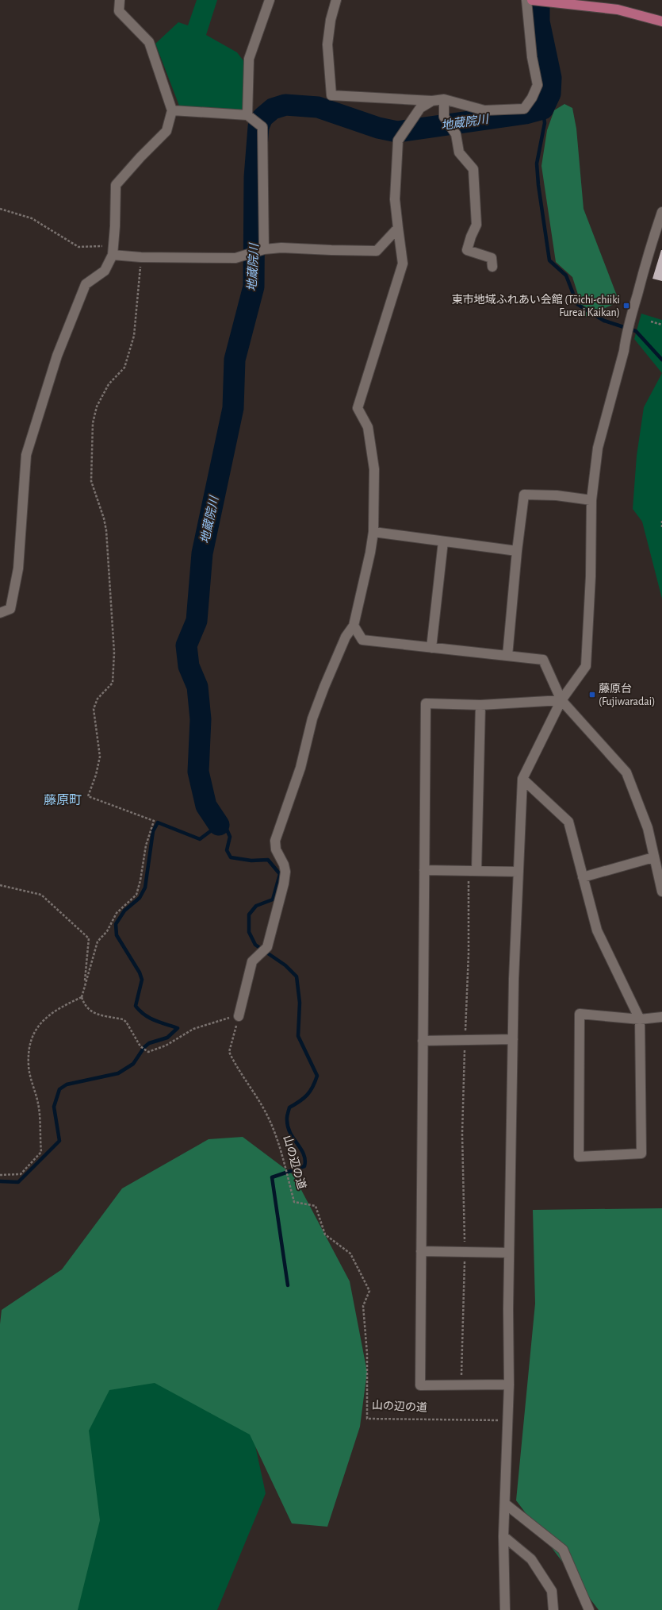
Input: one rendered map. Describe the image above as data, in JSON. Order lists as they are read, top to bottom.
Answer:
{
  "streets": {
    "path": ["山の辺の道"]
  },
  "districts": ["藤原町"],
  "water": ["地蔵院川"],
  "places": {
    "transit": ["東市地域ふれあい会館 (Tōichi-chiiki Fureai Kaikan)", "藤原台 (Fujiwaradai)"]
  }
}
